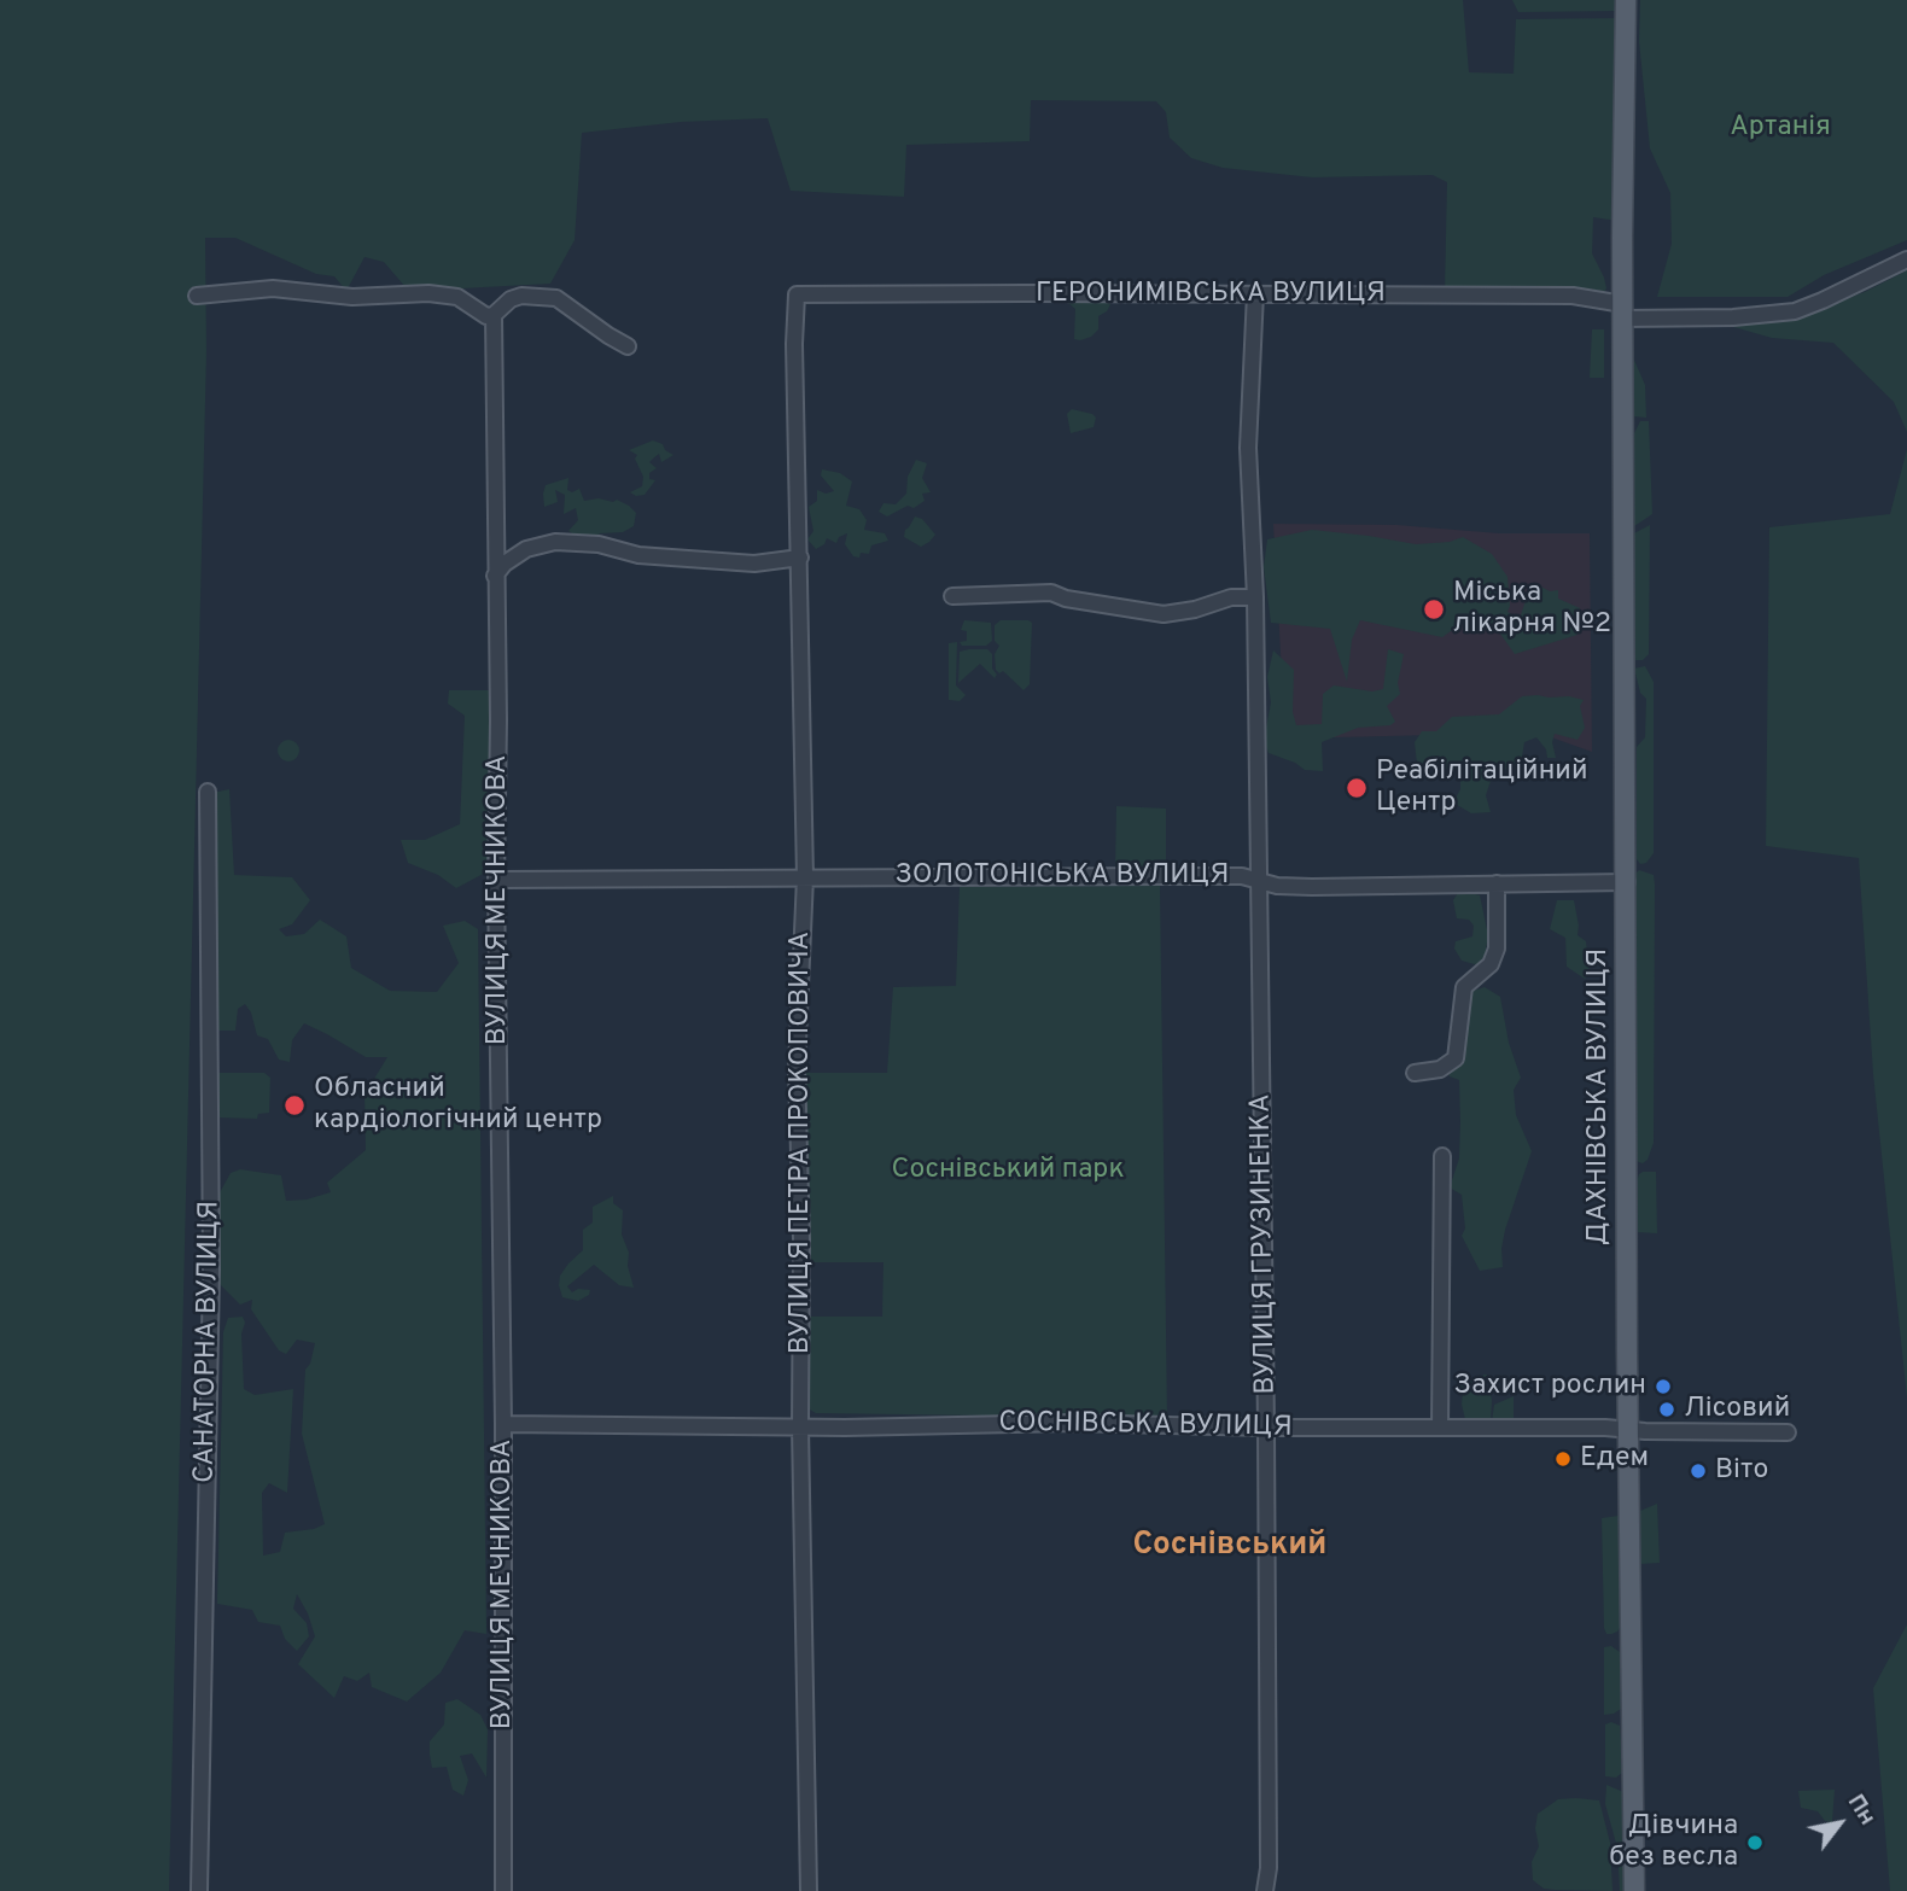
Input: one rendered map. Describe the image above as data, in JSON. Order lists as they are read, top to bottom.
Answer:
{
  "streets": {
    "main road": ["ДАХНІВСЬКА ВУЛИЦЯ"],
    "street": [
      "ГЕРОНИМІВСЬКА ВУЛИЦЯ",
      "ЗОЛОТОНІСЬКА ВУЛИЦЯ",
      "ВУЛИЦЯ МЕЧНИКОВА",
      "ВУЛИЦЯ ПЕТРА ПРОКОПОВИЧА",
      "ВУЛИЦЯ ГРУЗИНЕНКА",
      "САНАТОРНА ВУЛИЦЯ",
      "СОСНІВСЬКА ВУЛИЦЯ"
    ]
  },
  "crossings": [
    ["ГЕРОНИМІВСЬКА ВУЛИЦЯ", "ДАХНІВСЬКА ВУЛИЦЯ"],
    ["ГЕРОНИМІВСЬКА ВУЛИЦЯ", "ВУЛИЦЯ ПЕТРА ПРОКОПОВИЧА"],
    ["ГЕРОНИМІВСЬКА ВУЛИЦЯ", "ВУЛИЦЯ ГРУЗИНЕНКА"],
    ["ЗОЛОТОНІСЬКА ВУЛИЦЯ", "ВУЛИЦЯ МЕЧНИКОВА"],
    ["ЗОЛОТОНІСЬКА ВУЛИЦЯ", "ДАХНІВСЬКА ВУЛИЦЯ"],
    ["ЗОЛОТОНІСЬКА ВУЛИЦЯ", "ВУЛИЦЯ ПЕТРА ПРОКОПОВИЧА"],
    ["ЗОЛОТОНІСЬКА ВУЛИЦЯ", "ВУЛИЦЯ ГРУЗИНЕНКА"],
    ["ВУЛИЦЯ МЕЧНИКОВА", "СОСНІВСЬКА ВУЛИЦЯ"],
    ["ДАХНІВСЬКА ВУЛИЦЯ", "СОСНІВСЬКА ВУЛИЦЯ"],
    ["ВУЛИЦЯ ПЕТРА ПРОКОПОВИЧА", "СОСНІВСЬКА ВУЛИЦЯ"],
    ["ВУЛИЦЯ ГРУЗИНЕНКА", "СОСНІВСЬКА ВУЛИЦЯ"]
  ],
  "districts": ["Соснівський"],
  "parks": ["Артанія", "Соснівський парк"],
  "places": [
    "Міська лікарня №2",
    "Реабілітаційний Центр",
    "Обласний кардіологічний центр",
    "Захист рослин",
    "Лісовий",
    "Едем",
    "Віто",
    "Дівчина без весла"
  ],
  "north": "top right"
}
